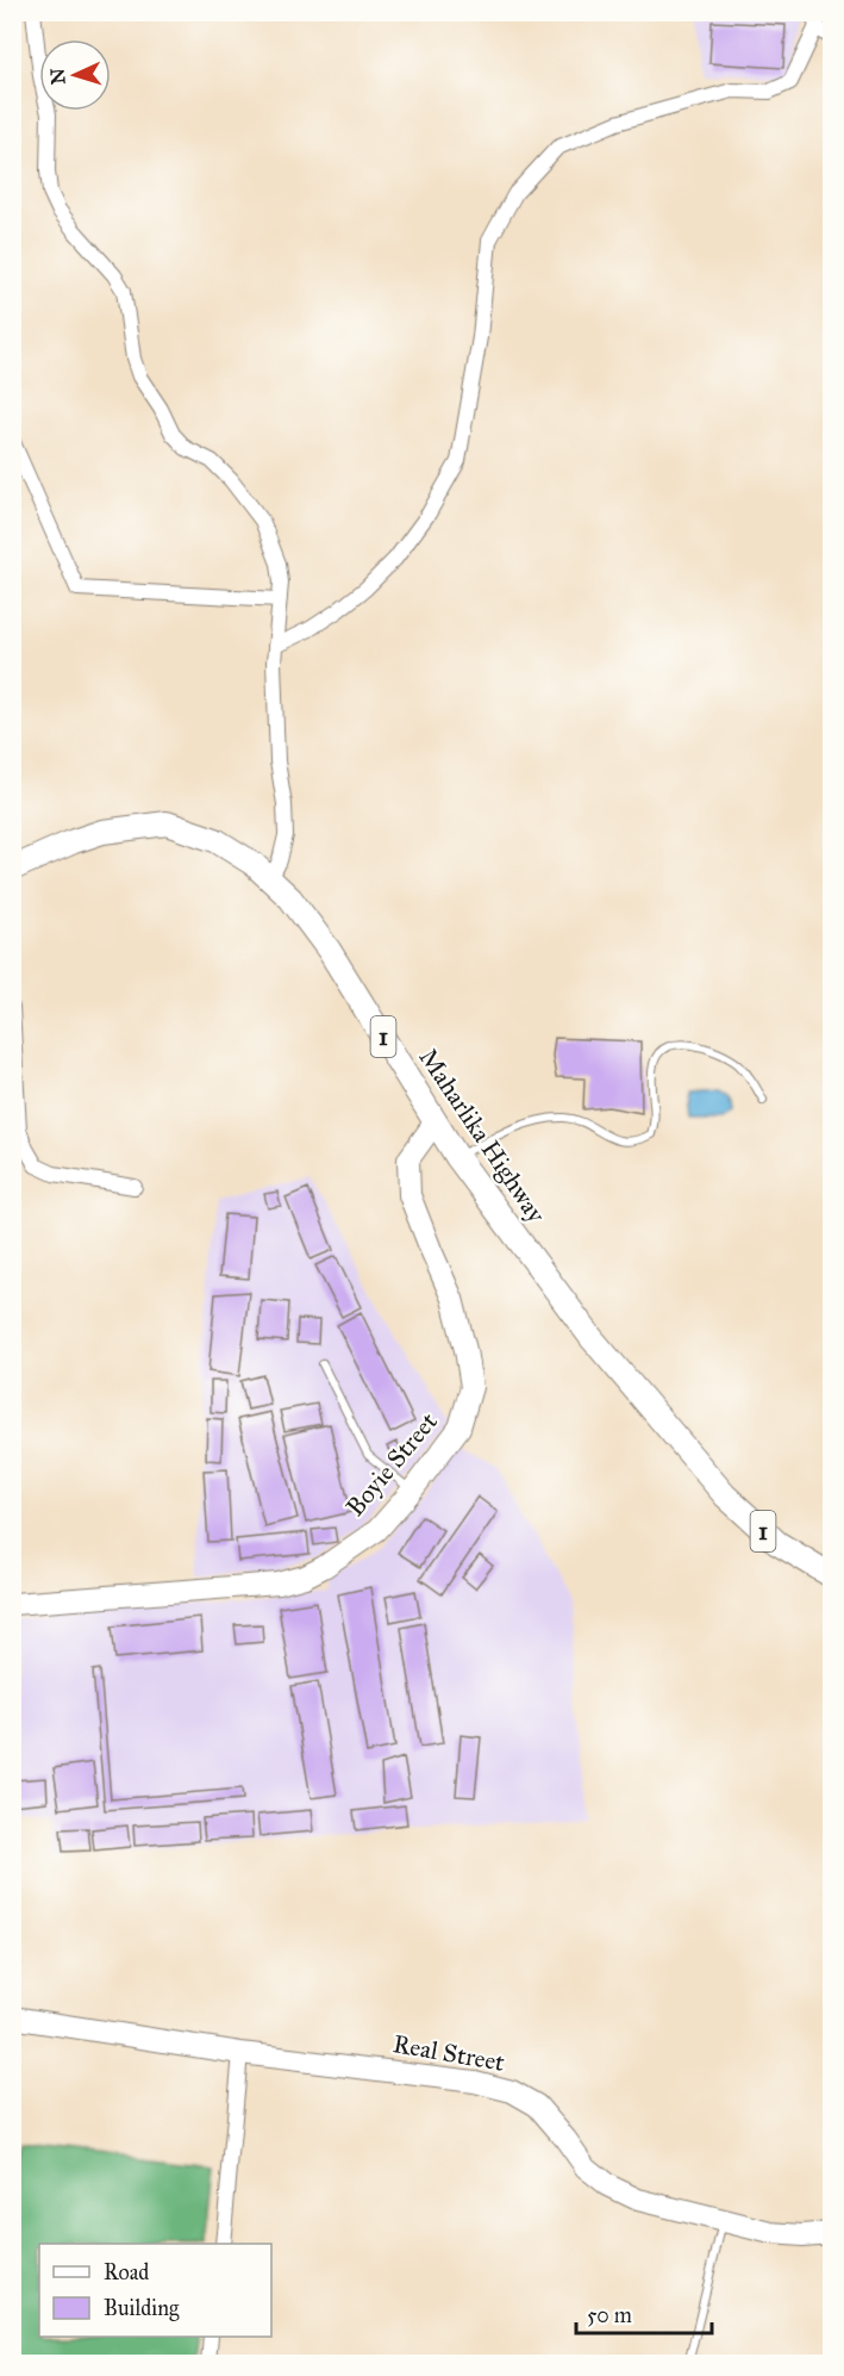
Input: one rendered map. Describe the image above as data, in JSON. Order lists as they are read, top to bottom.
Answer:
{
  "streets": {
    "main road": ["1", "Maharlika Highway"],
    "street": ["Boyie Street", "Real Street"]
  },
  "crossings": [
    ["Maharlika Highway", "Boyie Street"]
  ],
  "legend": ["Road", "Building"],
  "scale_bar": "50 m",
  "north": "left"
}
